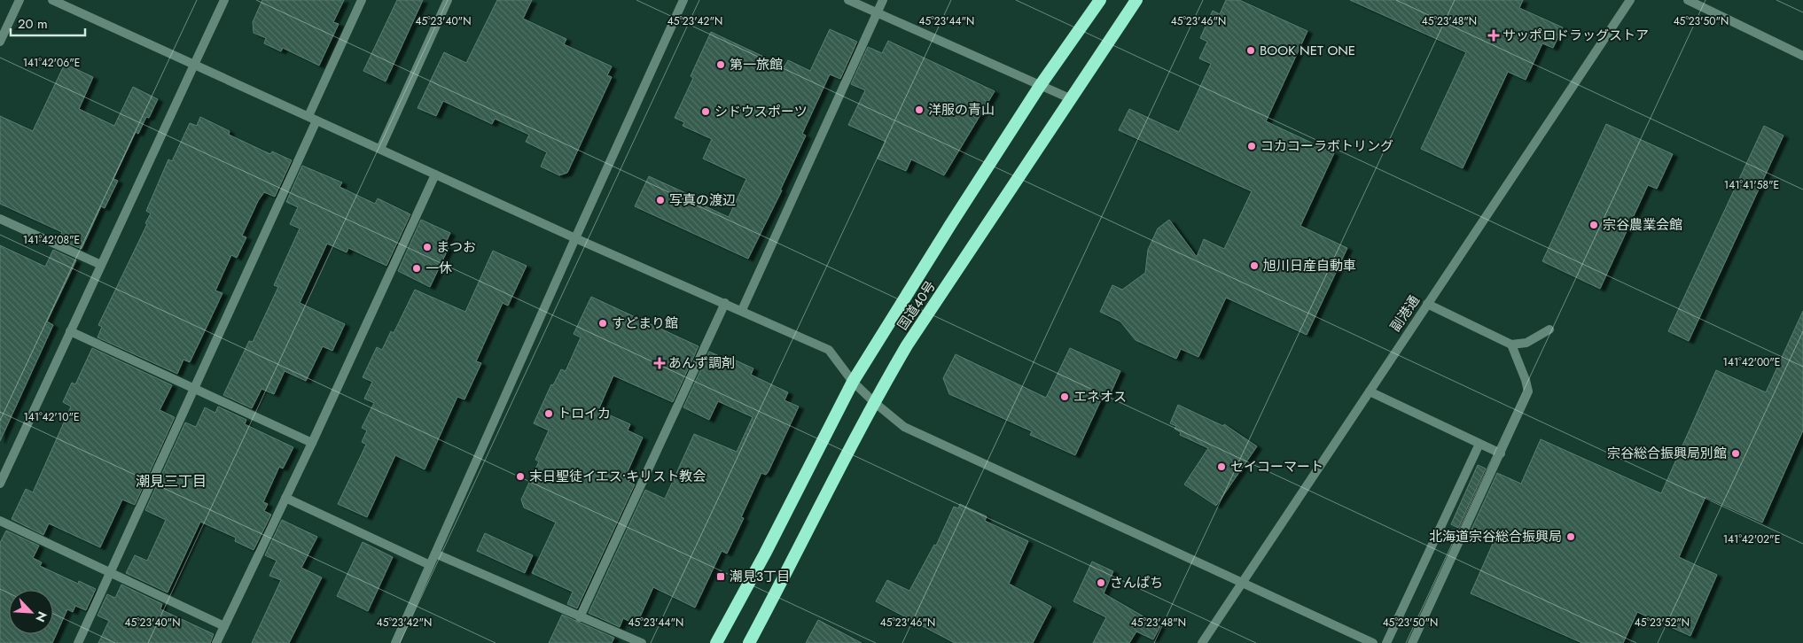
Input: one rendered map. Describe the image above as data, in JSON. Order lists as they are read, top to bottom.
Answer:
{
  "streets": {
    "highway": ["国道40号"],
    "street": ["副港通"]
  },
  "districts": ["潮見三丁目"],
  "places": {
    "health": ["サッポロドラッグストア", "あんず調剤"],
    "other": [
      "BOOK NET ONE",
      "第一旅館",
      "洋服の青山",
      "シドウスポーツ",
      "コカコーラボトリング",
      "写真の渡辺",
      "宗谷農業会館",
      "まつお",
      "旭川日産自動車",
      "一休",
      "すどまり館",
      "エネオス",
      "トロイカ",
      "宗谷総合振興局別館",
      "セイコーマート",
      "末日聖徒イエス•キリスト教会",
      "北海道宗谷総合振興局",
      "さんぱち"
    ],
    "transit": ["潮見3丁目"]
  },
  "scale_bar": "20 m",
  "north": "bottom right",
  "coordinates": [
    "45°23'40\"N",
    "45°23'42\"N",
    "45°23'44\"N",
    "45°23'46\"N",
    "45°23'48\"N",
    "45°23'50\"N",
    "141°42'06\"E",
    "141°41'58\"E",
    "141°42'08\"E",
    "141°42'00\"E",
    "141°42'10\"E",
    "141°42'02\"E",
    "45°23'52\"N"
  ]
}
